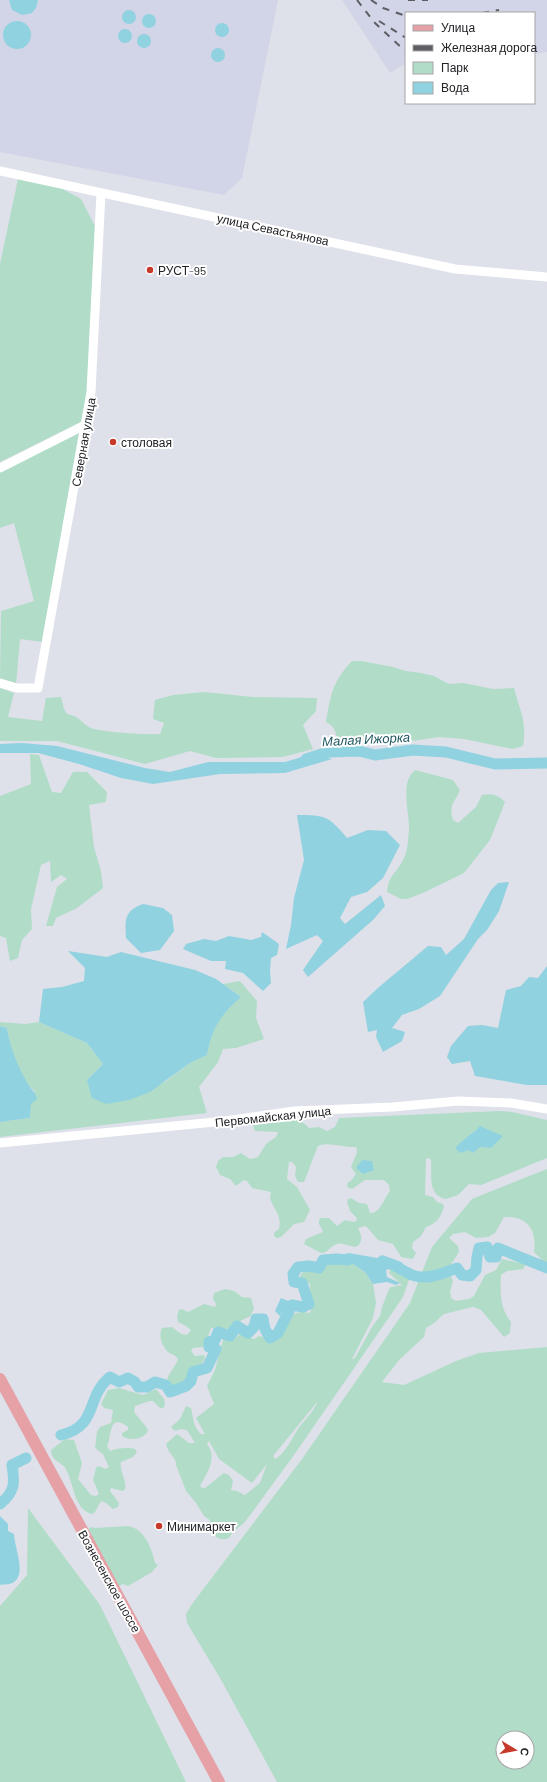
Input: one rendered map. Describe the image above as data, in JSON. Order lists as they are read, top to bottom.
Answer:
{
  "streets": {
    "main road": ["Вознесенское шоссе"],
    "street": ["улица Севастьянова", "Северная улица", "Первомайская улица"]
  },
  "crossings": [
    ["улица Севастьянова", "Северная улица"]
  ],
  "water": ["Малая Ижорка"],
  "places": ["РУСТ-95", "столовая", "Минимаркет"],
  "legend": [
    "Улица",
    "Железная дорога",
    "Парк",
    "Вода"
  ],
  "north": "right"
}
